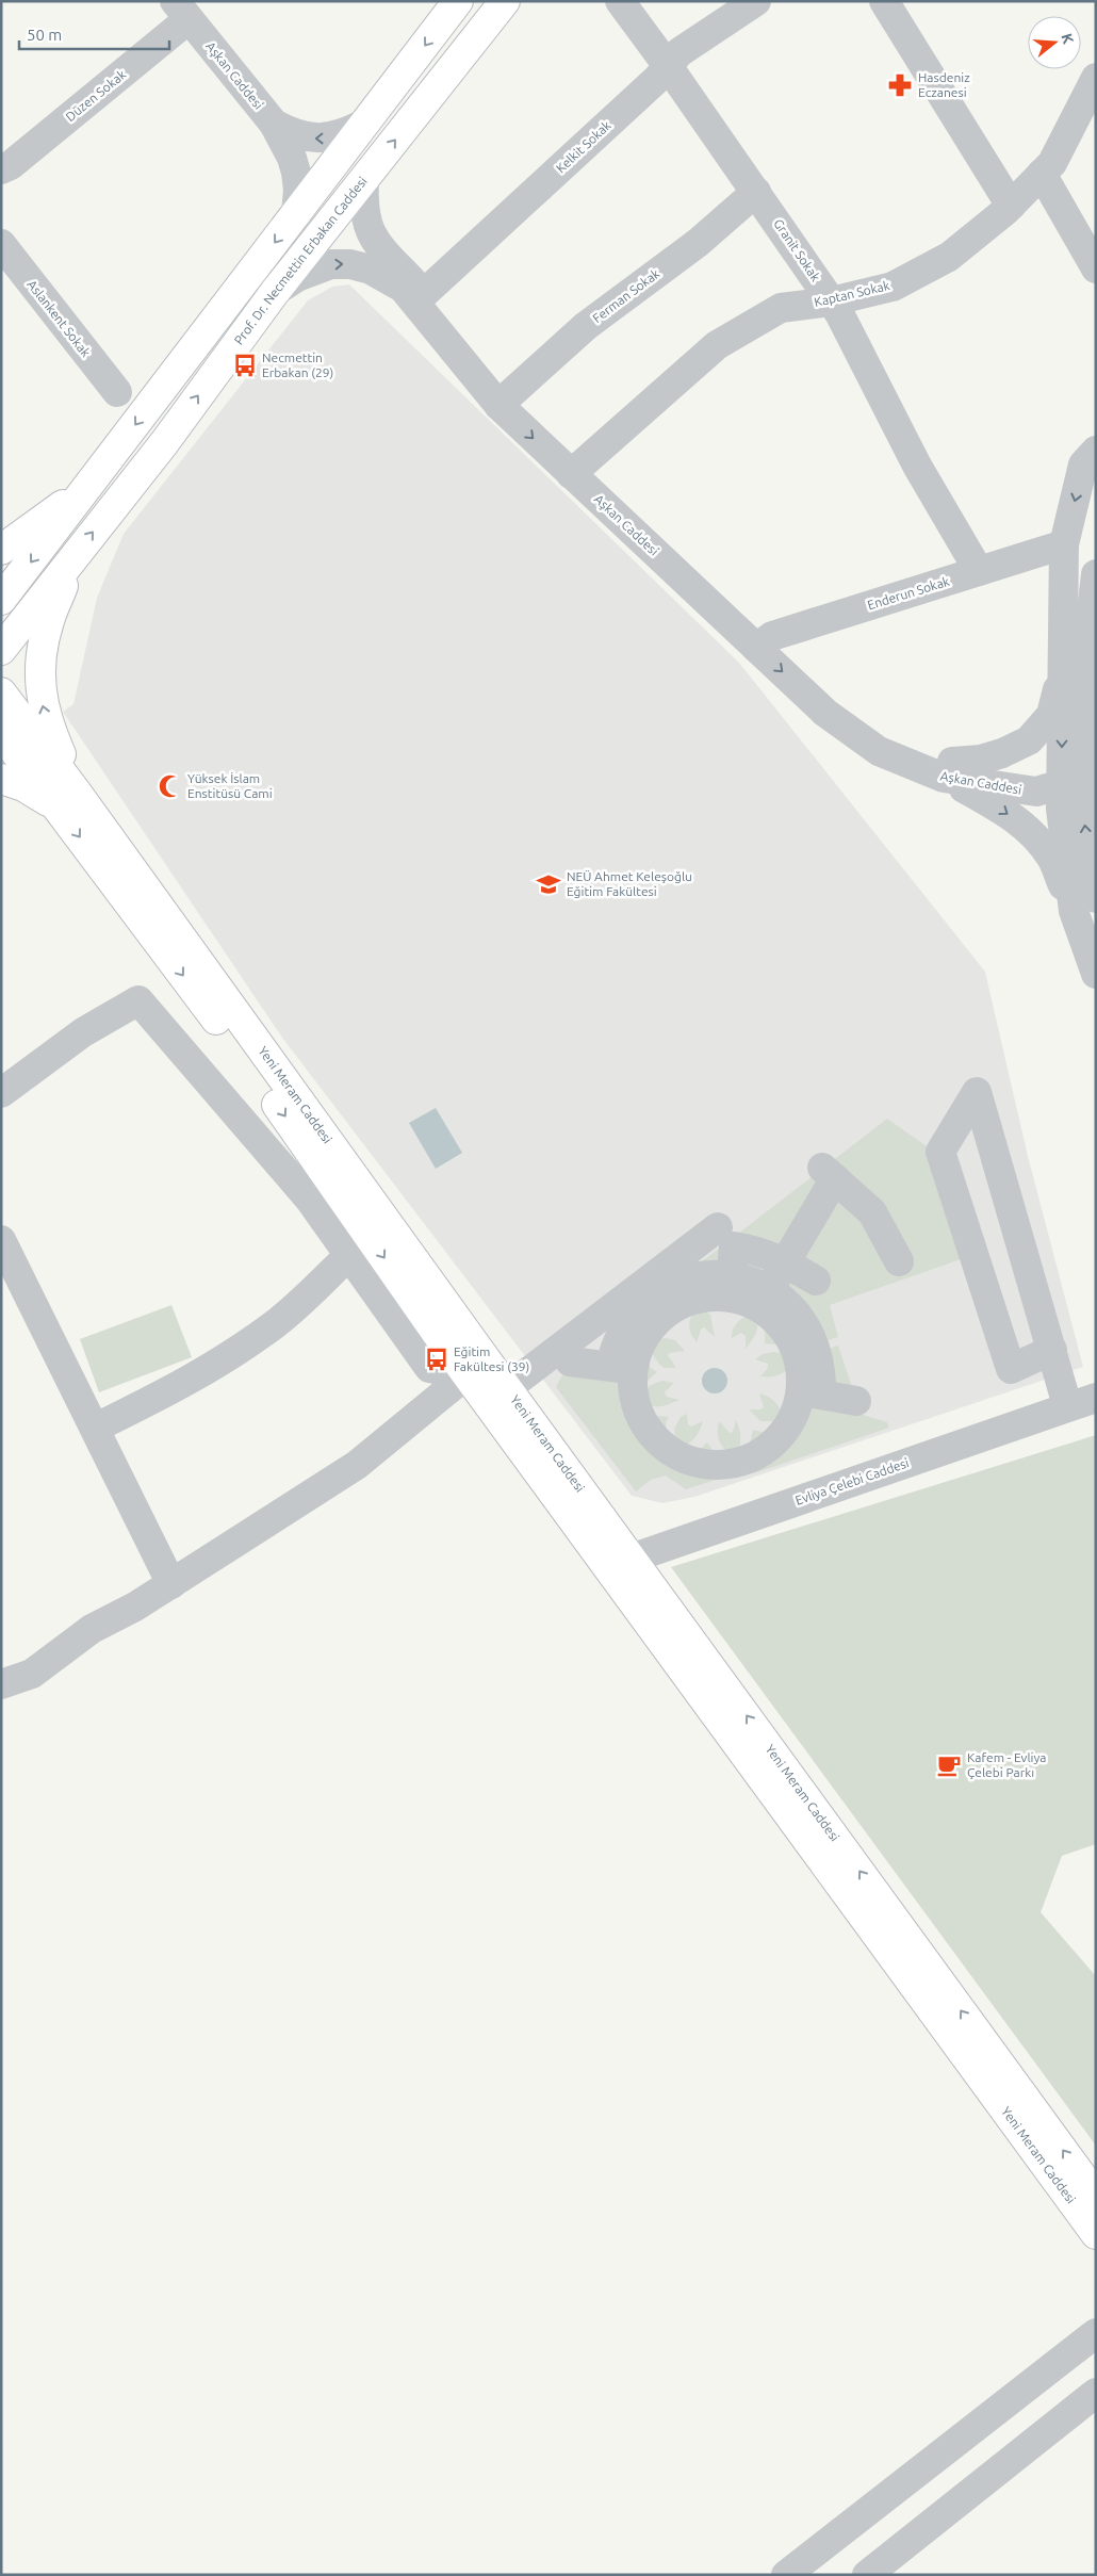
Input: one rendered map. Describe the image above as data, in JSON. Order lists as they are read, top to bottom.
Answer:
{
  "streets": {
    "main road": ["Prof. Dr. Necmettin Erbakan Caddesi", "Yeni Meram Caddesi"],
    "street": [
      "Aşkan Caddesi",
      "Düzen Sokak",
      "Kelkit Sokak",
      "Granit Sokak",
      "Kaptan Sokak",
      "Ferman Sokak",
      "Aslankent Sokak",
      "Enderun Sokak",
      "Evliya Çelebi Caddesi"
    ]
  },
  "crossings": [
    ["Aşkan Caddesi", "Düzen Sokak"],
    ["Aşkan Caddesi", "Kelkit Sokak"],
    ["Aşkan Caddesi", "Prof. Dr. Necmettin Erbakan Caddesi"],
    ["Aşkan Caddesi", "Kaptan Sokak"],
    ["Aşkan Caddesi", "Ferman Sokak"],
    ["Aşkan Caddesi", "Enderun Sokak"],
    ["Kelkit Sokak", "Granit Sokak"],
    ["Granit Sokak", "Kaptan Sokak"],
    ["Granit Sokak", "Ferman Sokak"],
    ["Granit Sokak", "Enderun Sokak"],
    ["Yeni Meram Caddesi", "Evliya Çelebi Caddesi"]
  ],
  "places": {
    "pharmacy": ["Hasdeniz Eczanesi"],
    "bus stop": ["Necmettin Erbakan (29)", "Eğitim Fakültesi (39)"],
    "mosque": ["Yüksek İslam Enstitüsü Cami"],
    "school or university": ["NEÜ Ahmet Keleşoğlu Eğitim Fakültesi"],
    "cafe": ["Kafem - Evliya Çelebi Parkı"]
  },
  "scale_bar": "50 m",
  "north": "right"
}
